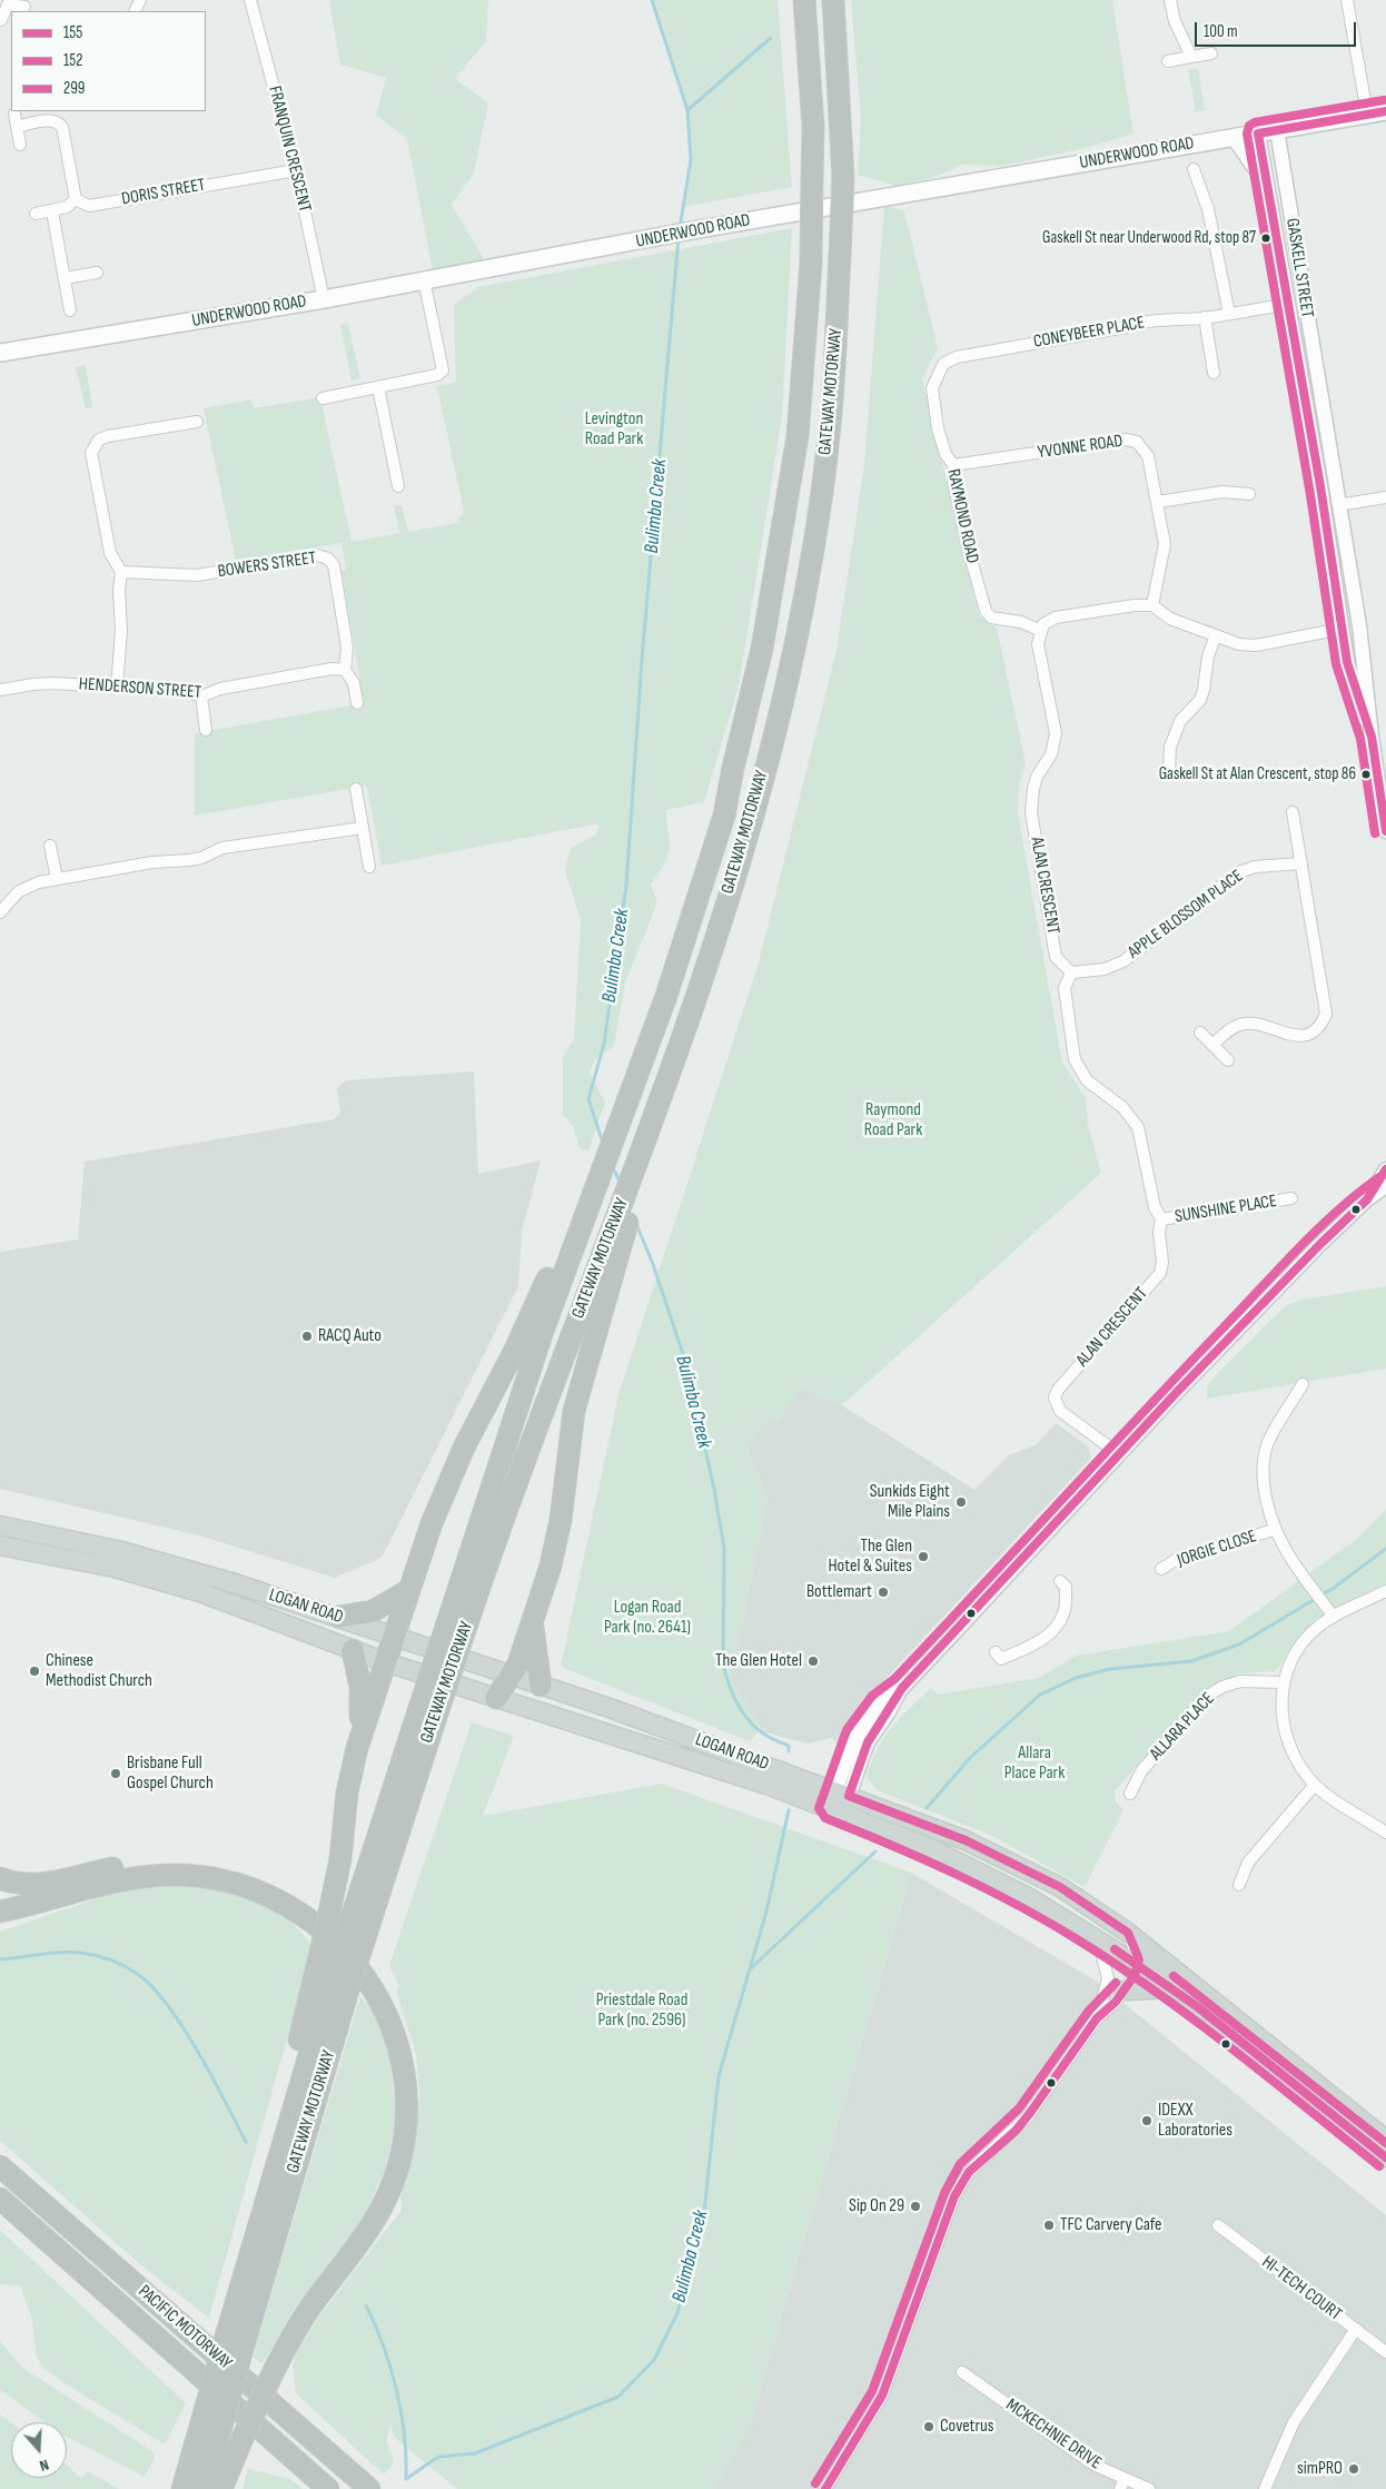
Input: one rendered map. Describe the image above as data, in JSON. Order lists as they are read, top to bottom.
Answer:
{
  "streets": {
    "highway": ["GATEWAY MOTORWAY", "PACIFIC MOTORWAY"],
    "main road": ["UNDERWOOD ROAD", "LOGAN ROAD"],
    "street": [
      "FRANQUIN CRESCENT",
      "DORIS STREET",
      "GASKELL STREET",
      "CONEYBEER PLACE",
      "YVONNE ROAD",
      "RAYMOND ROAD",
      "BOWERS STREET",
      "HENDERSON STREET",
      "ALAN CRESCENT",
      "APPLE BLOSSOM PLACE",
      "SUNSHINE PLACE",
      "JORGIE CLOSE",
      "ALLARA PLACE",
      "HI-TECH COURT",
      "MCKECHNIE DRIVE"
    ]
  },
  "crossings": [
    ["FRANQUIN CRESCENT", "UNDERWOOD ROAD"],
    ["FRANQUIN CRESCENT", "DORIS STREET"],
    ["UNDERWOOD ROAD", "GASKELL STREET"],
    ["GASKELL STREET", "CONEYBEER PLACE"],
    ["CONEYBEER PLACE", "RAYMOND ROAD"],
    ["YVONNE ROAD", "RAYMOND ROAD"],
    ["RAYMOND ROAD", "ALAN CRESCENT"],
    ["BOWERS STREET", "HENDERSON STREET"],
    ["ALAN CRESCENT", "APPLE BLOSSOM PLACE"],
    ["ALAN CRESCENT", "SUNSHINE PLACE"]
  ],
  "water": ["Bulimba Creek"],
  "parks": [
    "Levington Road Park",
    "Raymond Road Park",
    "Logan Road Park (no. 2641)",
    "Allara Place Park",
    "Priestdale Road Park (no. 2596)"
  ],
  "places": [
    "Gaskell St near Underwood Rd, stop 87",
    "Gaskell St at Alan Crescent, stop 86",
    "RACQ Auto",
    "Sunkids Eight Mile Plains",
    "The Glen Hotel & Suites",
    "Bottlemart",
    "The Glen Hotel",
    "Chinese Methodist Church",
    "Brisbane Full Gospel Church",
    "IDEXX Laboratories",
    "Sip On 29",
    "TFC Carvery Cafe",
    "Covetrus",
    "simPRO"
  ],
  "lines": ["transit line 152", "transit line 155", "transit line 299"],
  "legend": ["155", "152", "299"],
  "scale_bar": "100 m",
  "north": "bottom"
}
